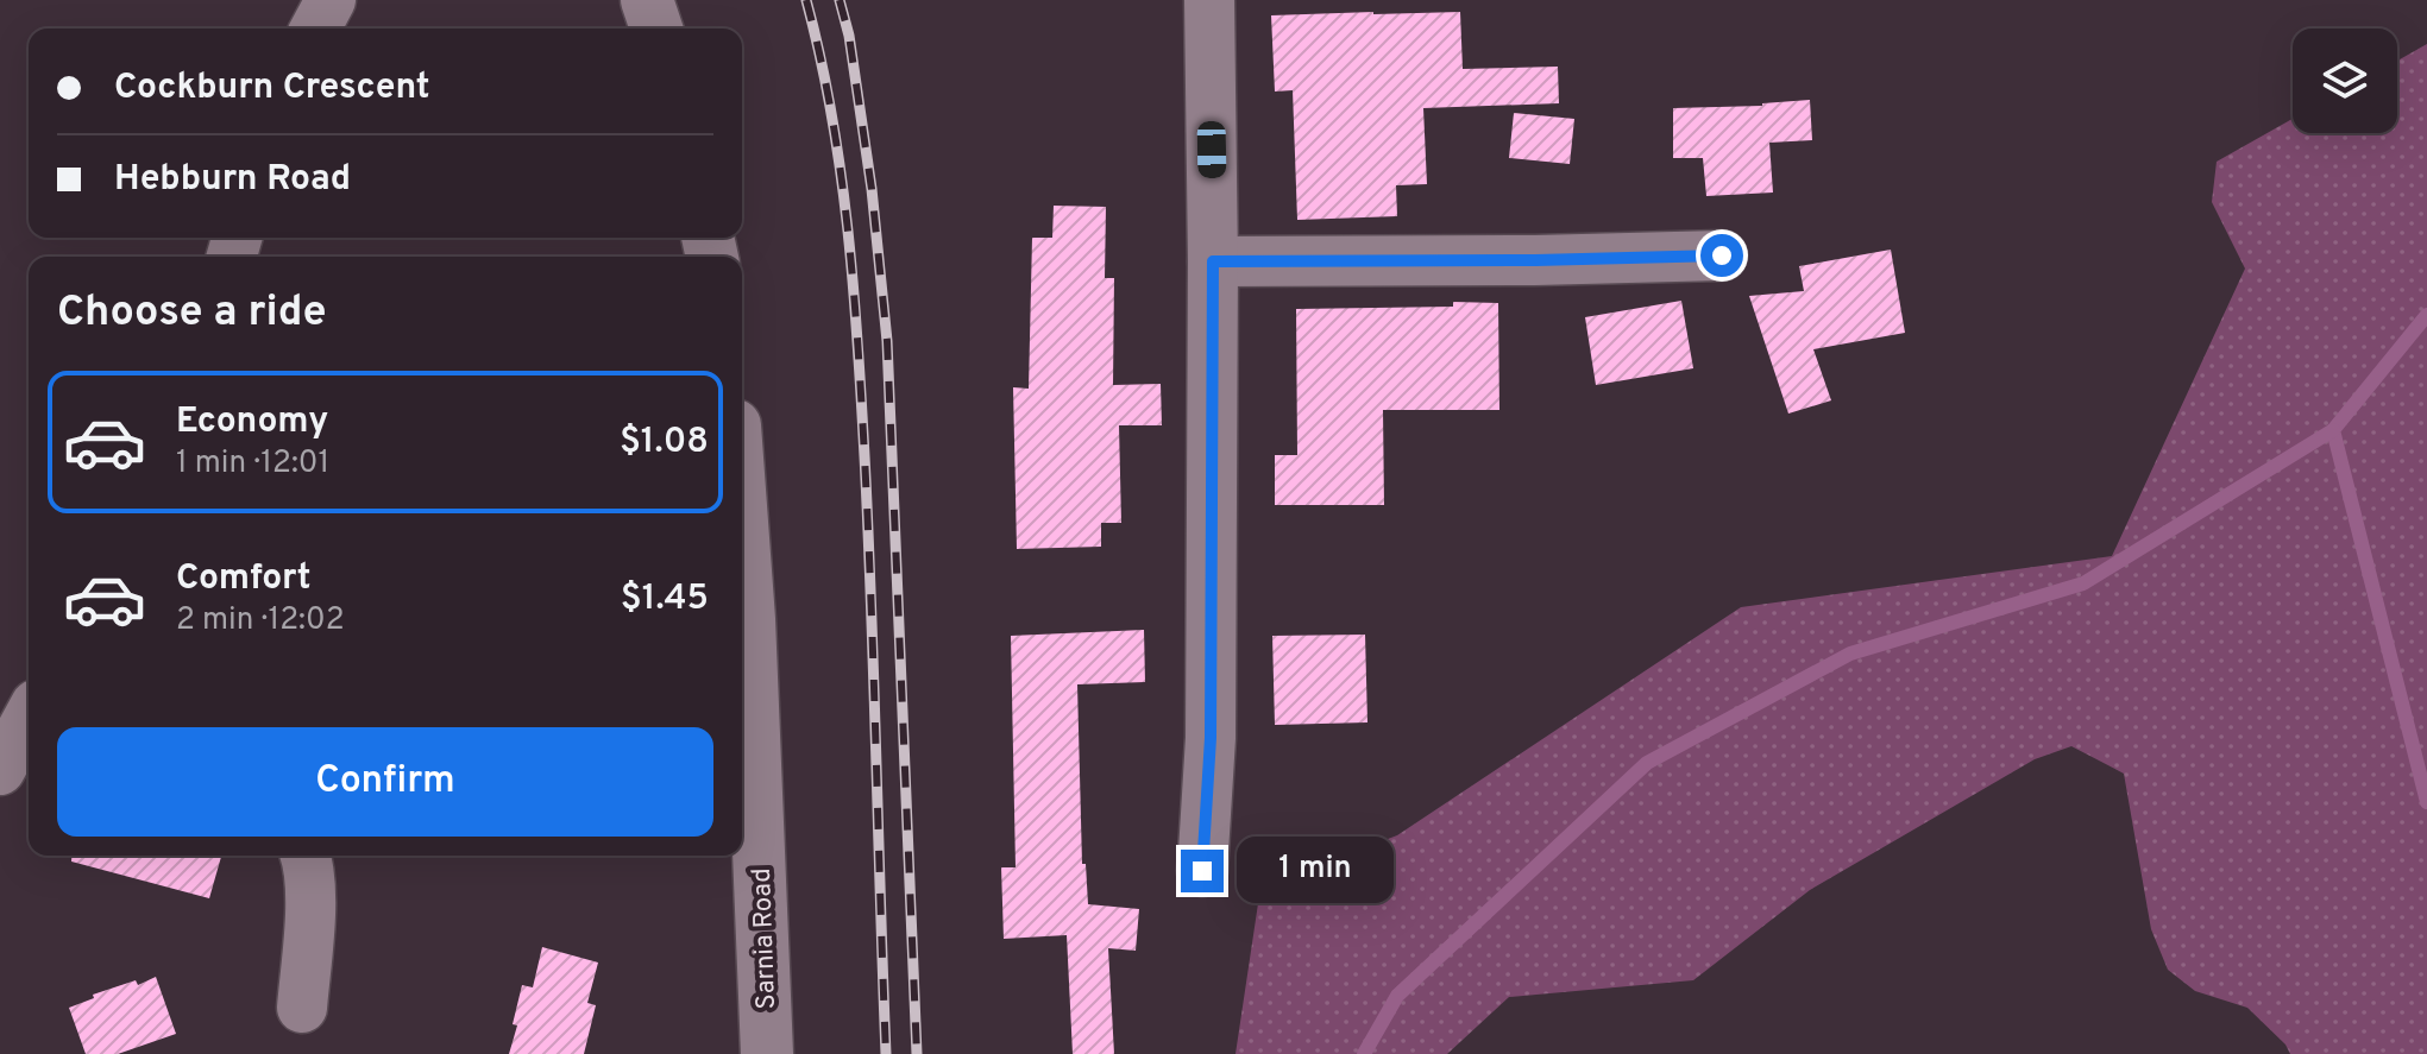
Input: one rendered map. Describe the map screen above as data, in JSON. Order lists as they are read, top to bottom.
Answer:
{
  "streets": {
    "main road": ["Sarnia Road"]
  },
  "page": {
    "banner": ["Cockburn Crescent", "Hebburn Road"],
    "heading": "Choose a ride",
    "list": [
      {
        "name": "Economy",
        "note": "1 min · 12:01",
        "value": "$1.08"
      },
      {
        "name": "Comfort",
        "note": "2 min · 12:02",
        "value": "$1.45"
      }
    ],
    "buttons": "Confirm",
    "bubble": "1 min"
  }
}
